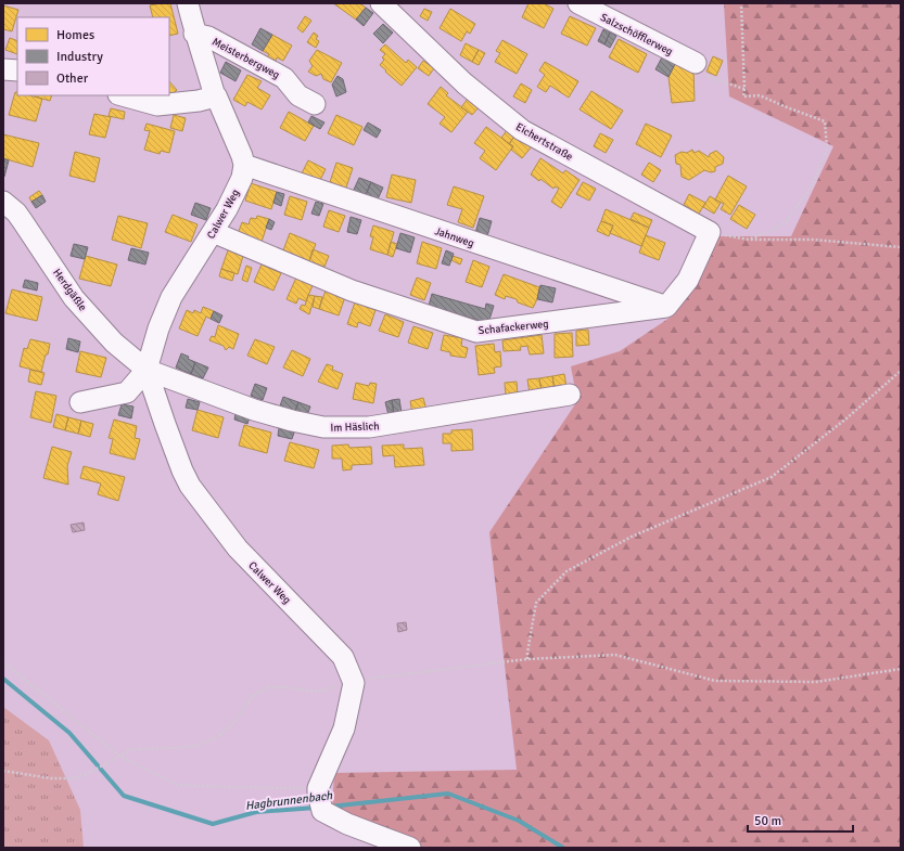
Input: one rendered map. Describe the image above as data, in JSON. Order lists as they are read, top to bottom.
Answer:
{
  "streets": {
    "street": [
      "Salzschöfflerweg",
      "Meisterbergweg",
      "Eichertstraße",
      "Calwer Weg",
      "Jahnweg",
      "Herdgäßle",
      "Schafackerweg",
      "Im Häslich"
    ]
  },
  "crossings": [
    ["Calwer Weg", "Jahnweg"],
    ["Calwer Weg", "Herdgäßle"],
    ["Calwer Weg", "Schafackerweg"],
    ["Calwer Weg", "Im Häslich"],
    ["Jahnweg", "Schafackerweg"],
    ["Herdgäßle", "Im Häslich"]
  ],
  "water": ["Hagbrunnenbach"],
  "legend": ["Homes", "Industry", "Other"],
  "scale_bar": "50 m"
}
